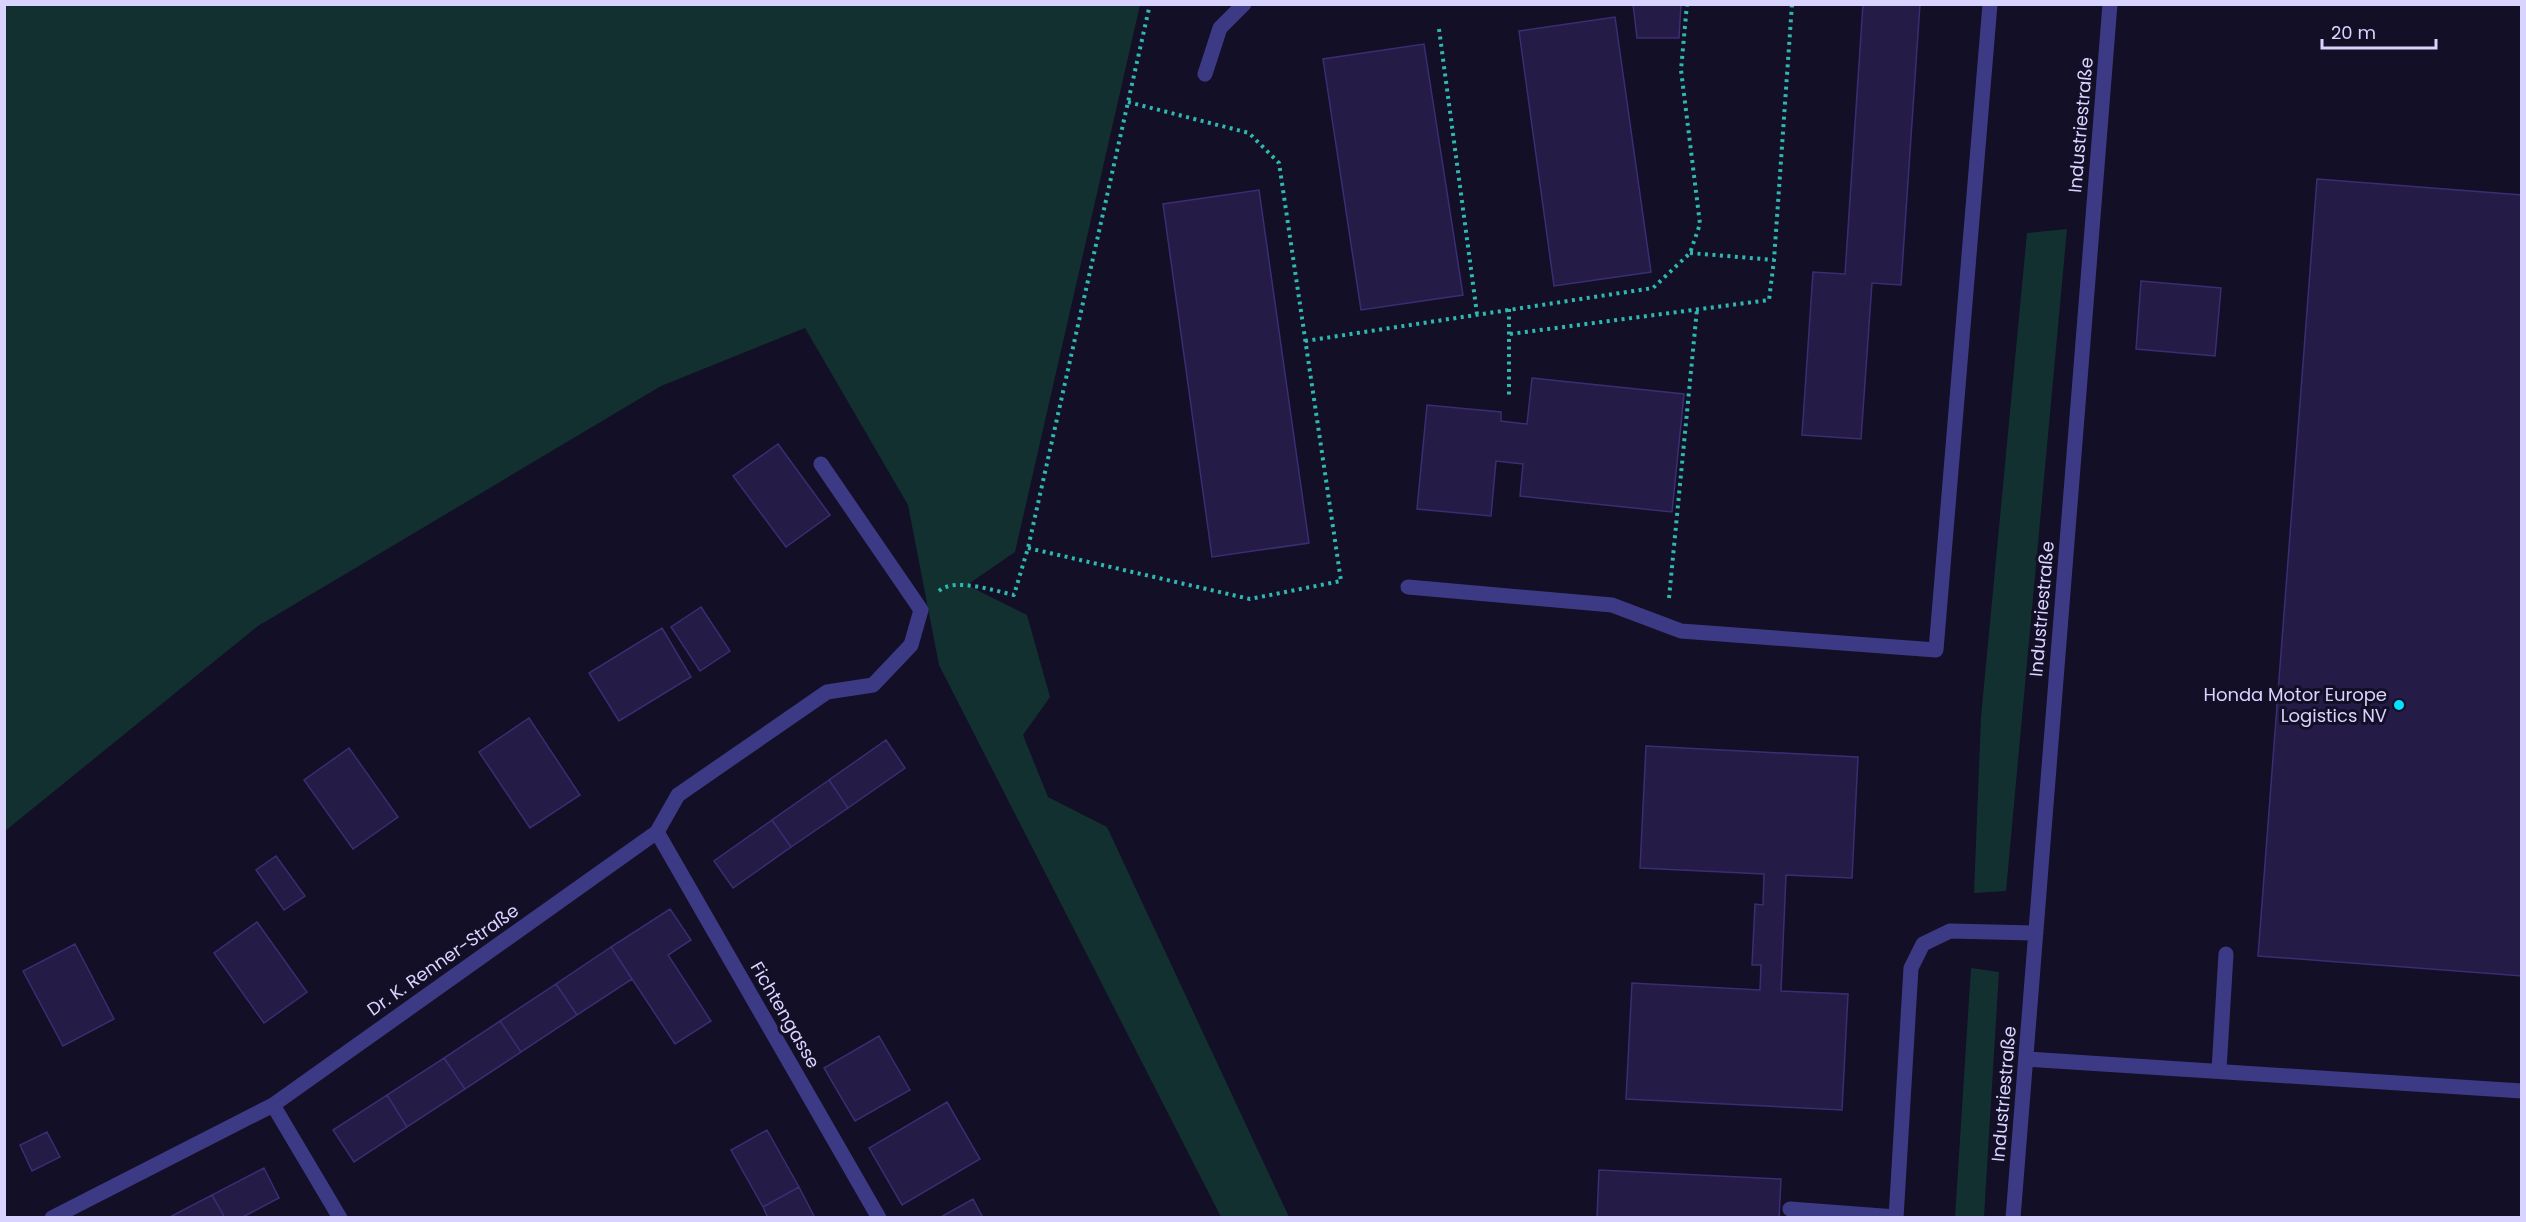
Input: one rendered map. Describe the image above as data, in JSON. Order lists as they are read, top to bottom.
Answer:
{
  "streets": {
    "street": ["Industriestraße", "Dr. K. Renner-Straße", "Fichtengasse"]
  },
  "crossings": [
    ["Dr. K. Renner-Straße", "Fichtengasse"]
  ],
  "places": ["Honda Motor Europe Logistics NV"],
  "scale_bar": "20 m"
}
